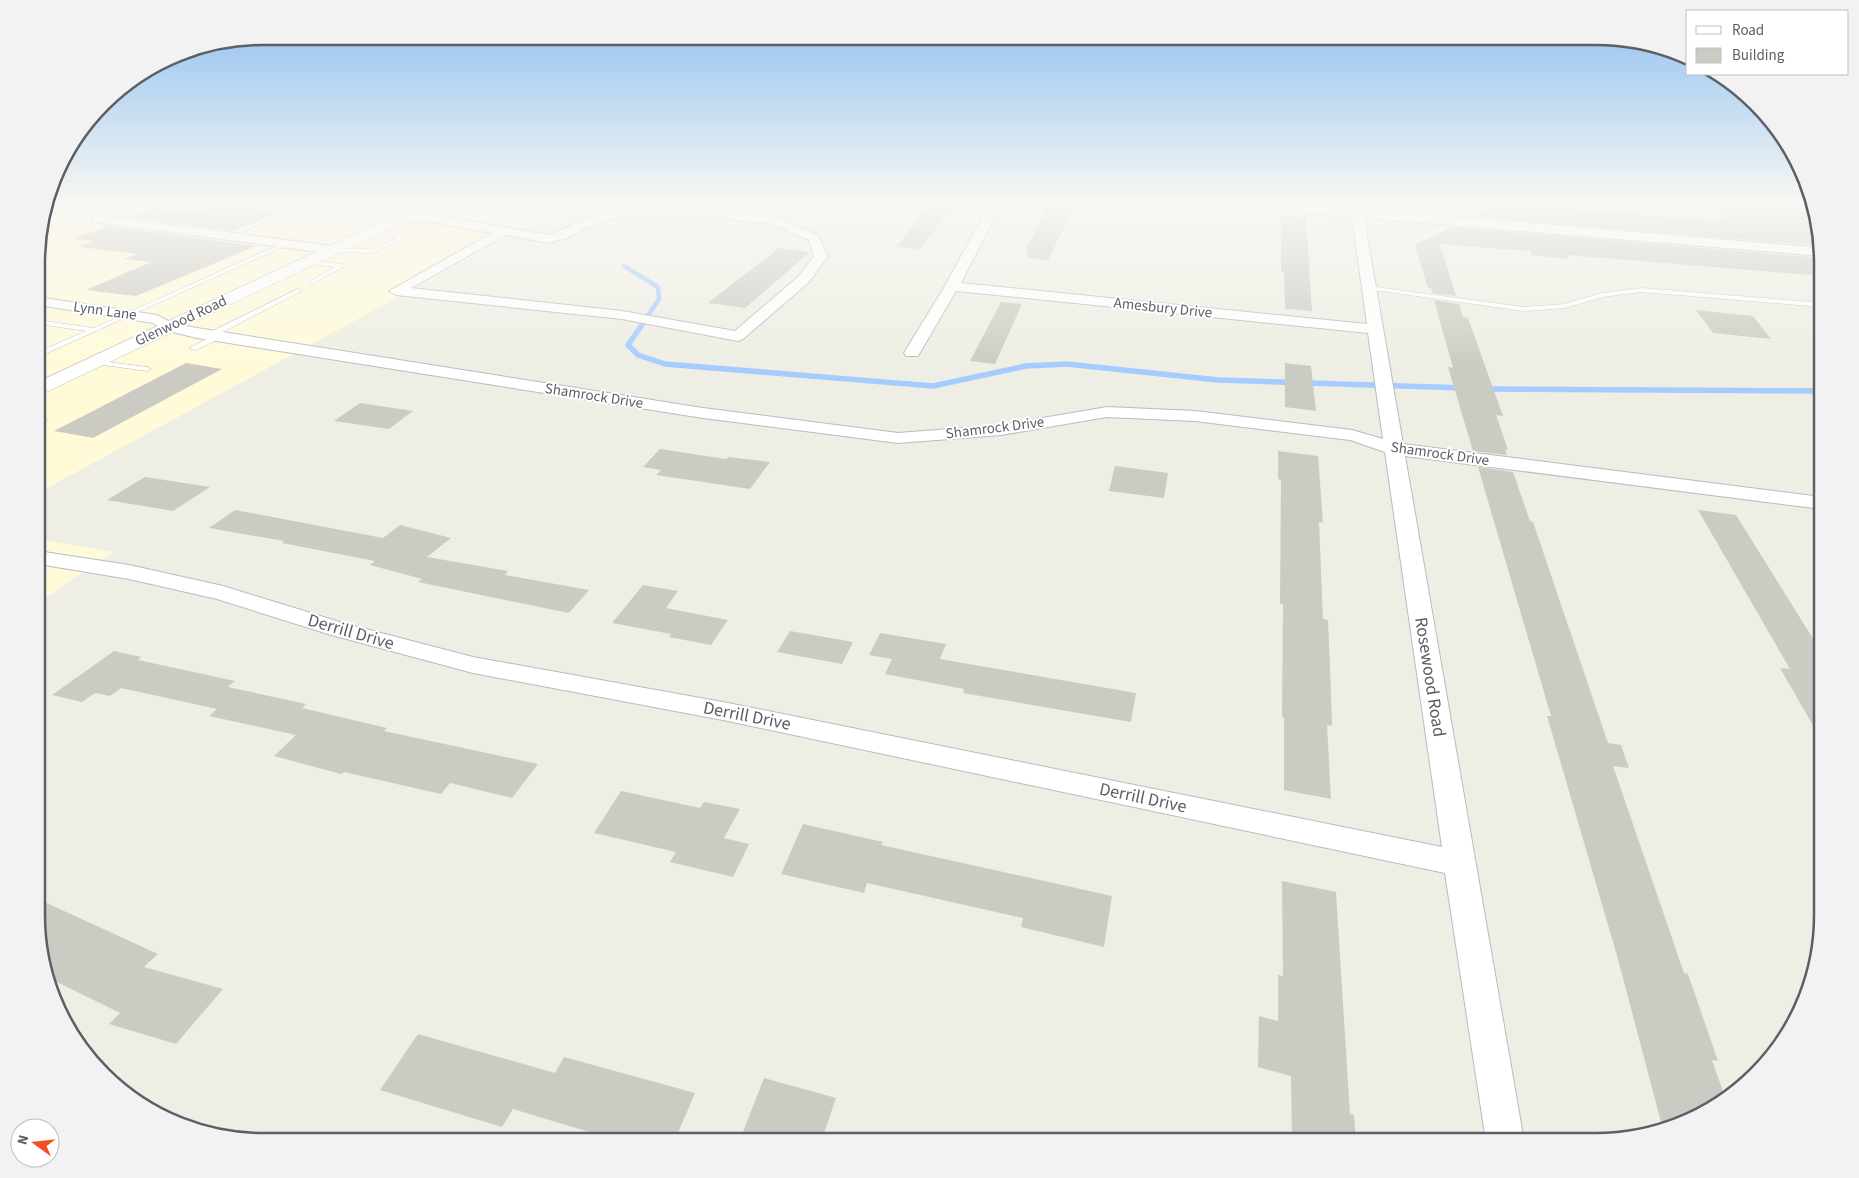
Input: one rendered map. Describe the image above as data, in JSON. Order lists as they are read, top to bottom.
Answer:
{
  "streets": {
    "main road": ["Glenwood Road"],
    "street": [
      "Amesbury Drive",
      "Lynn Lane",
      "Shamrock Drive",
      "Derrill Drive",
      "Rosewood Road"
    ]
  },
  "crossings": [
    ["Amesbury Drive", "Rosewood Road"],
    ["Lynn Lane", "Glenwood Road"],
    ["Lynn Lane", "Shamrock Drive"],
    ["Glenwood Road", "Shamrock Drive"],
    ["Shamrock Drive", "Rosewood Road"],
    ["Derrill Drive", "Rosewood Road"]
  ],
  "legend": ["Road", "Building"],
  "north": "left"
}
